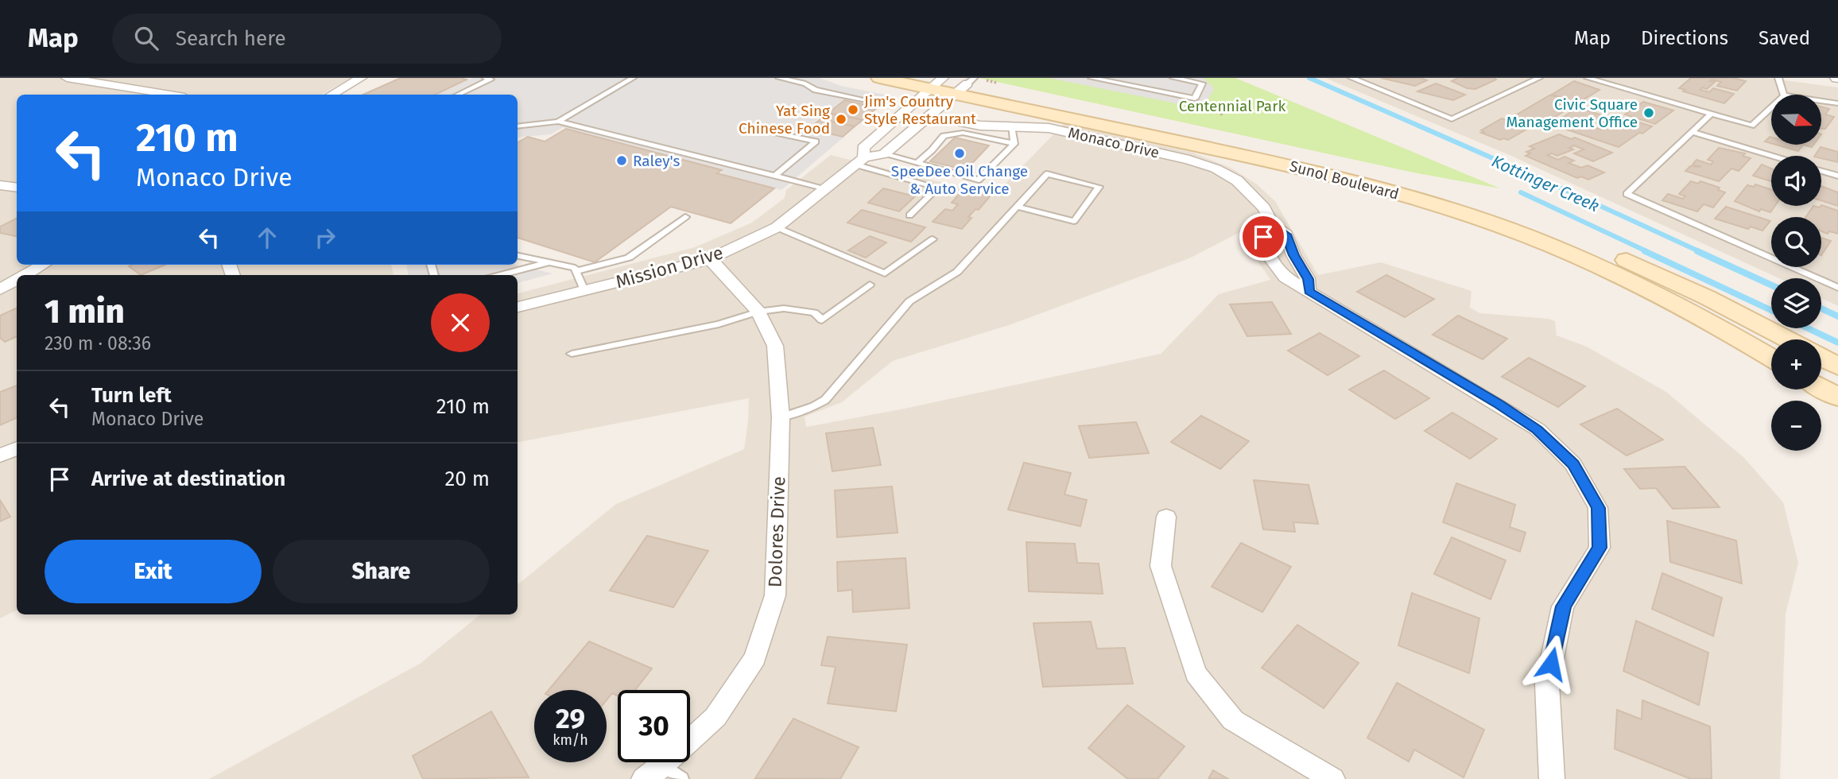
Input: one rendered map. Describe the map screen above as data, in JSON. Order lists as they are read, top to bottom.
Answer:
{
  "streets": {
    "main road": ["Sunol Boulevard"],
    "street": ["Monaco Drive", "Mission Drive", "Dolores Drive"]
  },
  "crossings": [
    ["Sunol Boulevard", "Mission Drive"],
    ["Mission Drive", "Dolores Drive"]
  ],
  "water": ["Kottinger Creek"],
  "parks": ["Centennial Park"],
  "places": [
    "Jim's Country Style Restaurant",
    "Civic Square Management Office",
    "Yat Sing Chinese Food",
    "SpeeDee Oil Change & Auto Service",
    "Raley's"
  ],
  "north": "right",
  "page": {
    "header": "Map",
    "search": "Search here",
    "nav": ["Map", "Directions", "Saved"],
    "map_buttons": ["+", "−"],
    "turn": ["210 m", "Monaco Drive"],
    "heading": ["1 min", "230 m · 08:36"],
    "list": [
      {
        "name": "Turn left",
        "note": "Monaco Drive",
        "value": "210 m"
      },
      {
        "name": "Arrive at destination",
        "value": "20 m"
      }
    ],
    "buttons": ["Exit", "Share"],
    "speed": "29 km/h",
    "limit": "30"
  }
}
